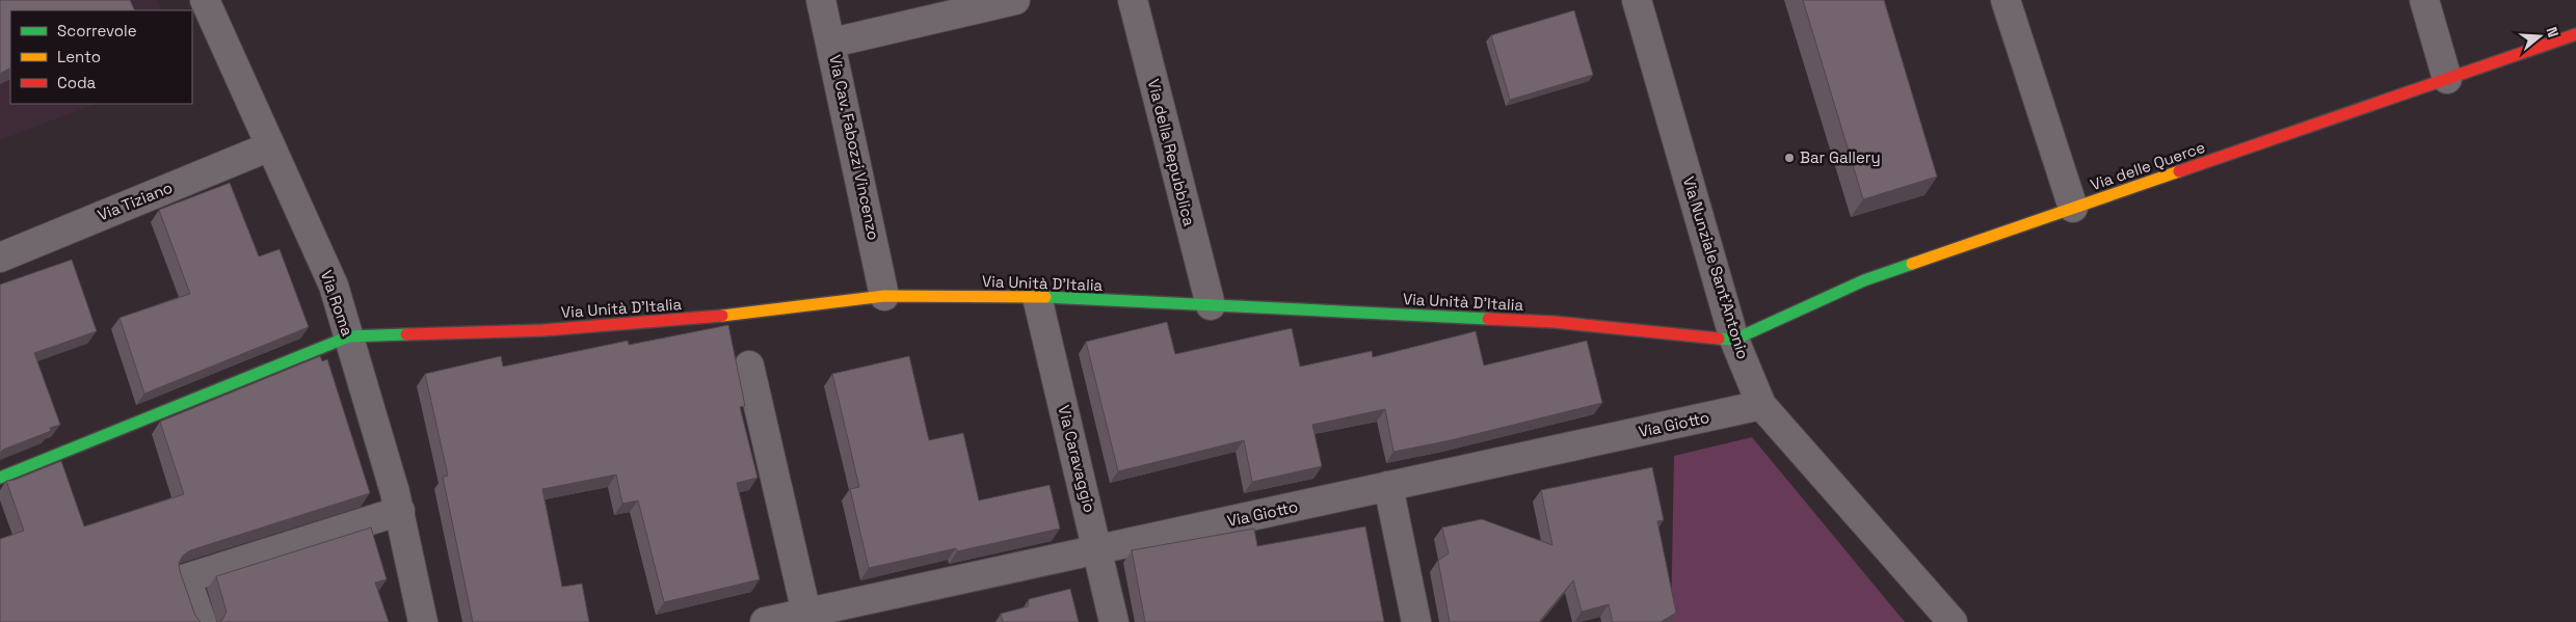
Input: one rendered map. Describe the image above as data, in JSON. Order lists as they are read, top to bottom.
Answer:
{
  "streets": {
    "street": [
      "Via Cav. Fabozzi Vincenzo",
      "Via della Repubblica",
      "Via delle Querce",
      "Via Tiziano",
      "Via Nunziale Sant'Antonio",
      "Via Unità D'Italia",
      "Via Roma",
      "Via Giotto",
      "Via Caravaggio"
    ]
  },
  "crossings": [
    ["Via Cav. Fabozzi Vincenzo", "Via Unità D'Italia"],
    ["Via della Repubblica", "Via Unità D'Italia"],
    ["Via delle Querce", "Via Nunziale Sant'Antonio"],
    ["Via delle Querce", "Via Unità D'Italia"],
    ["Via Tiziano", "Via Roma"],
    ["Via Nunziale Sant'Antonio", "Via Unità D'Italia"],
    ["Via Nunziale Sant'Antonio", "Via Giotto"],
    ["Via Unità D'Italia", "Via Roma"],
    ["Via Unità D'Italia", "Via Caravaggio"],
    ["Via Giotto", "Via Caravaggio"]
  ],
  "places": ["Bar Gallery"],
  "legend": ["Scorrevole", "Lento", "Coda"],
  "north": "right"
}
